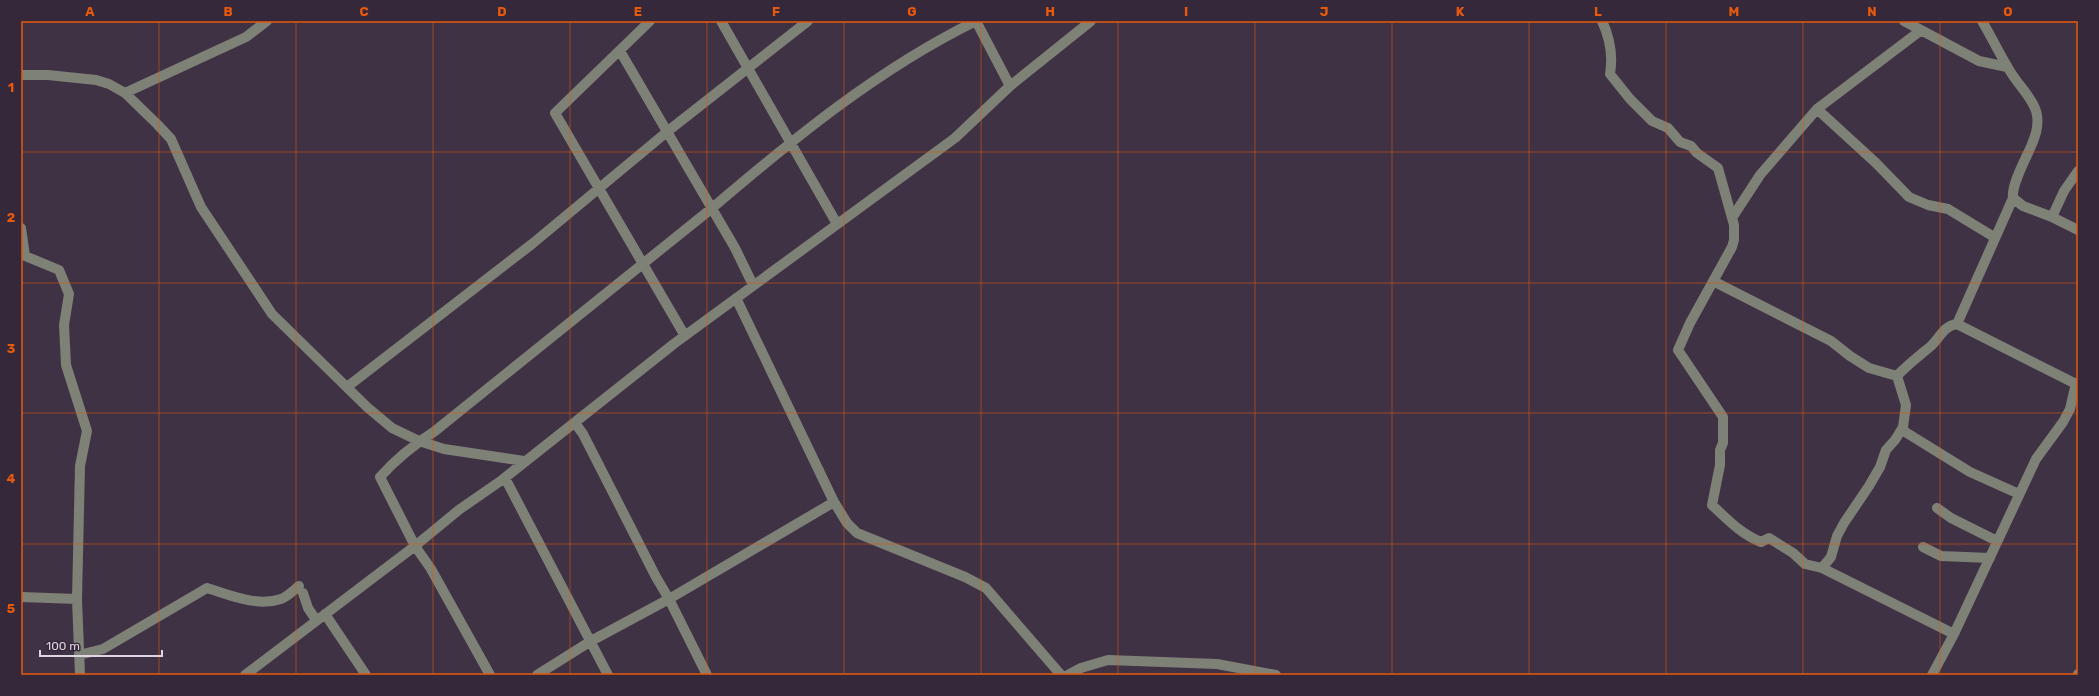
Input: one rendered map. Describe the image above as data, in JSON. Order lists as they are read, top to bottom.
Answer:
{
  "scale_bar": "100 m",
  "grid": {
    "columns": [
      "A",
      "B",
      "C",
      "D",
      "E",
      "F",
      "G",
      "H",
      "I",
      "J",
      "K",
      "L",
      "M",
      "N",
      "O"
    ],
    "rows": [
      "1",
      "2",
      "3",
      "4",
      "5"
    ]
  }
}
